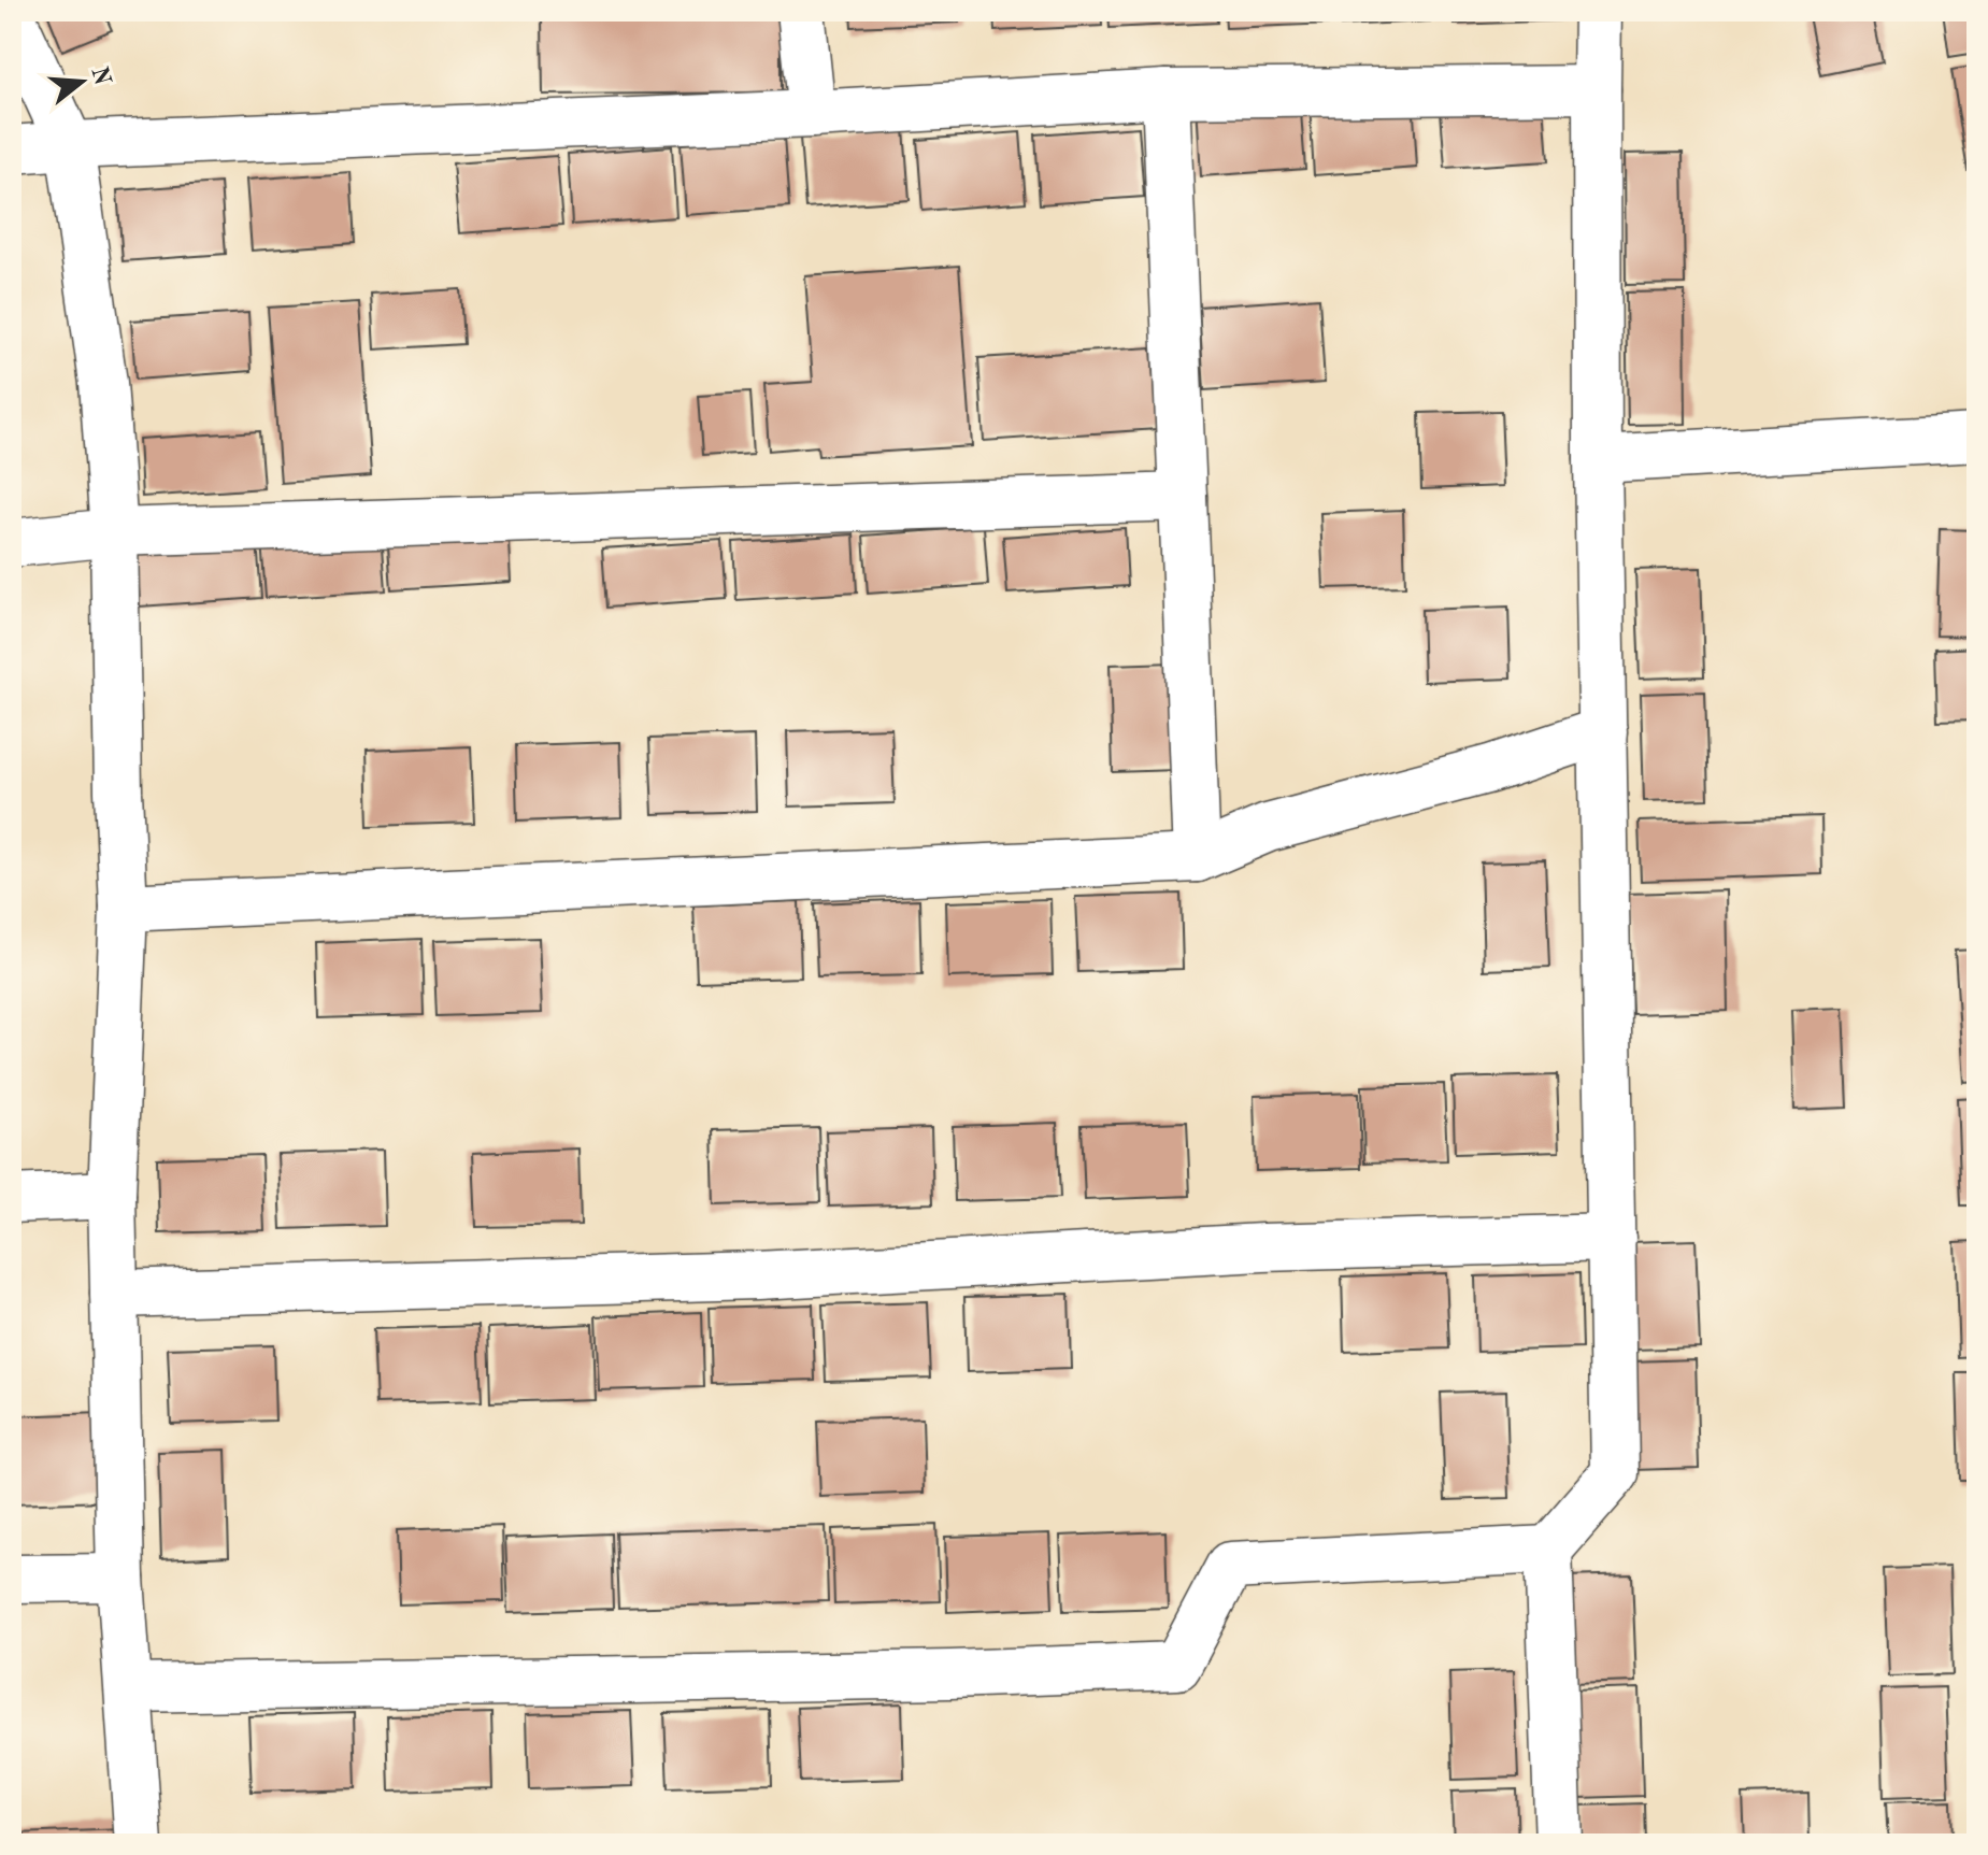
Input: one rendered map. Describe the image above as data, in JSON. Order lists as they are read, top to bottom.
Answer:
{
  "north": "right"
}
